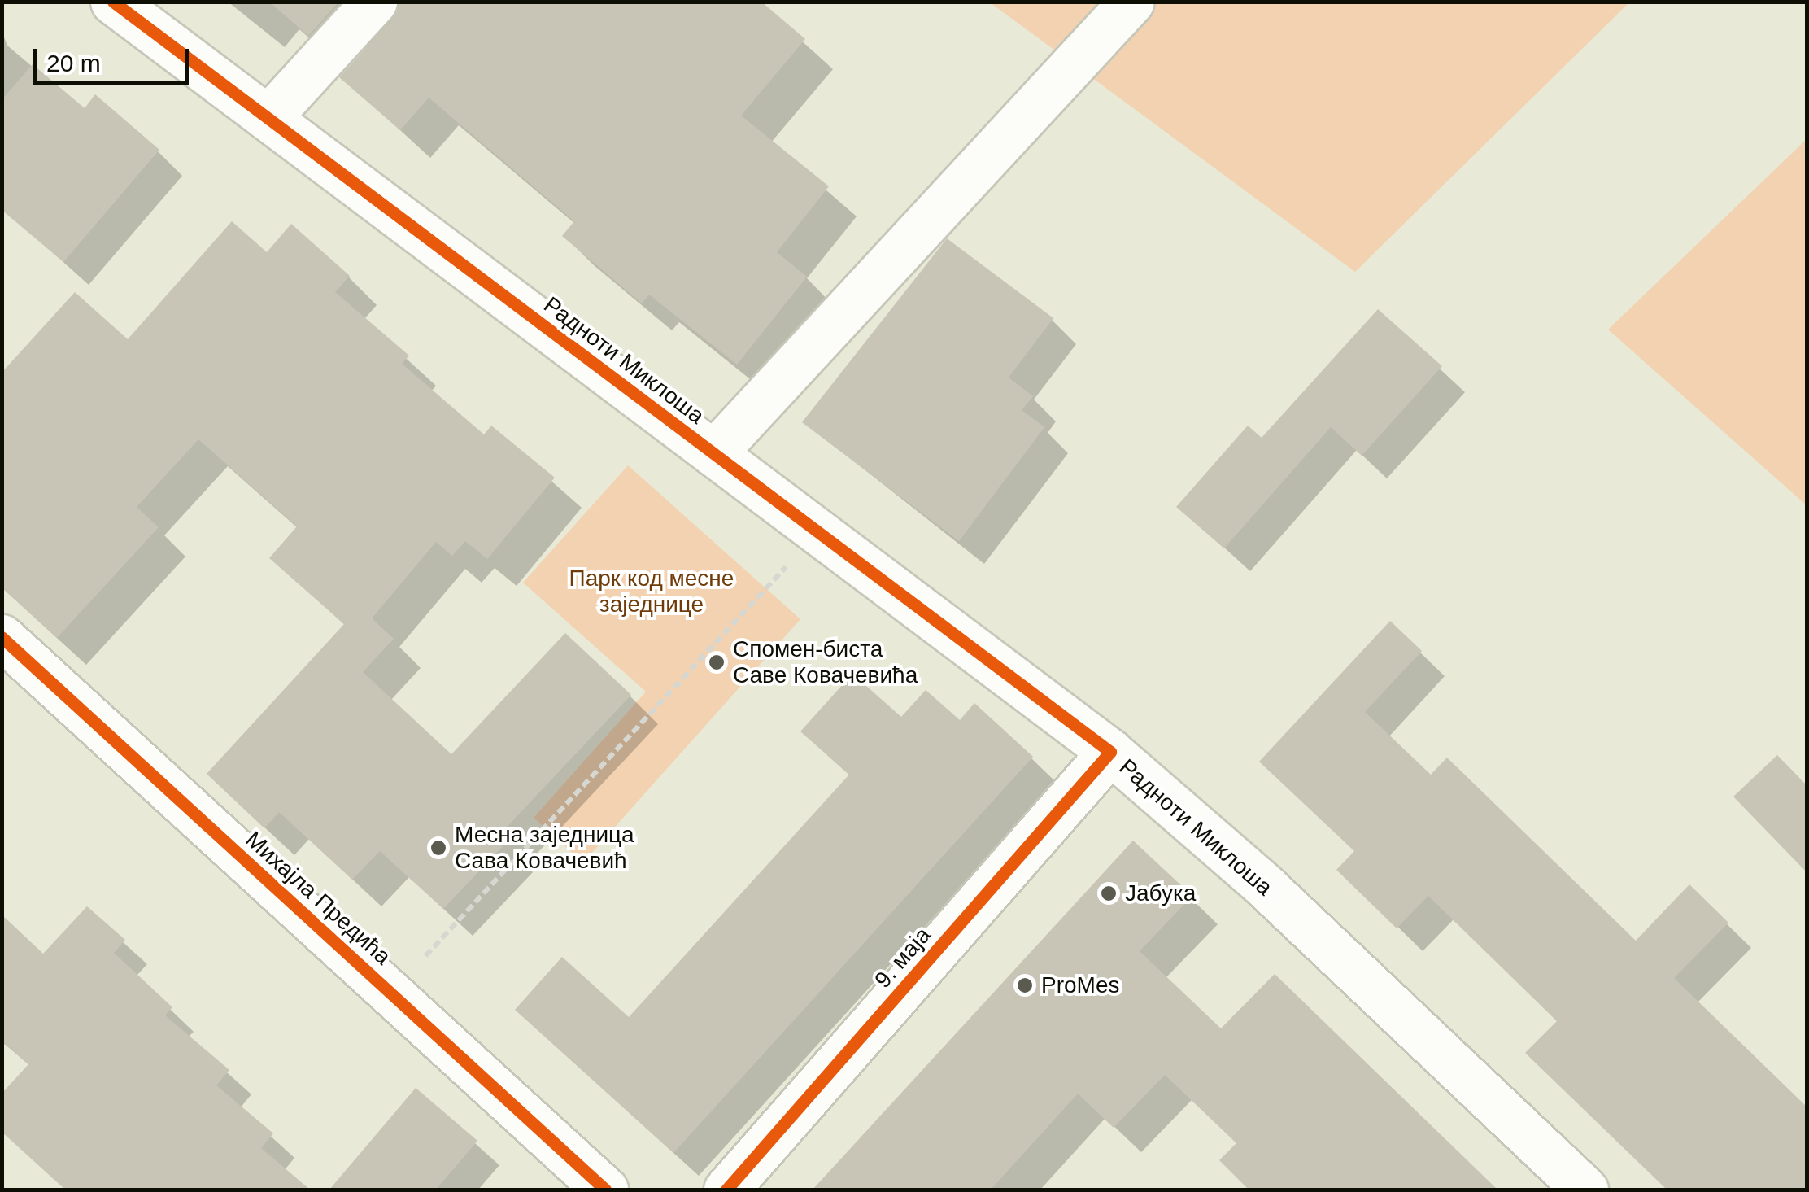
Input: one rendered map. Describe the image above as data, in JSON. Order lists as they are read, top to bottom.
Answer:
{
  "streets": {
    "street": ["Радноти Миклоша", "Михајла Предића", "9. маја"]
  },
  "crossings": [
    ["Радноти Миклоша", "9. маја"]
  ],
  "parks": ["Парк код месне заједнице"],
  "places": [
    "Спомен-биста Саве Ковачевића",
    "Месна заједница Сава Ковачевић",
    "Јабука",
    "ProMes"
  ],
  "scale_bar": "20 m"
}
